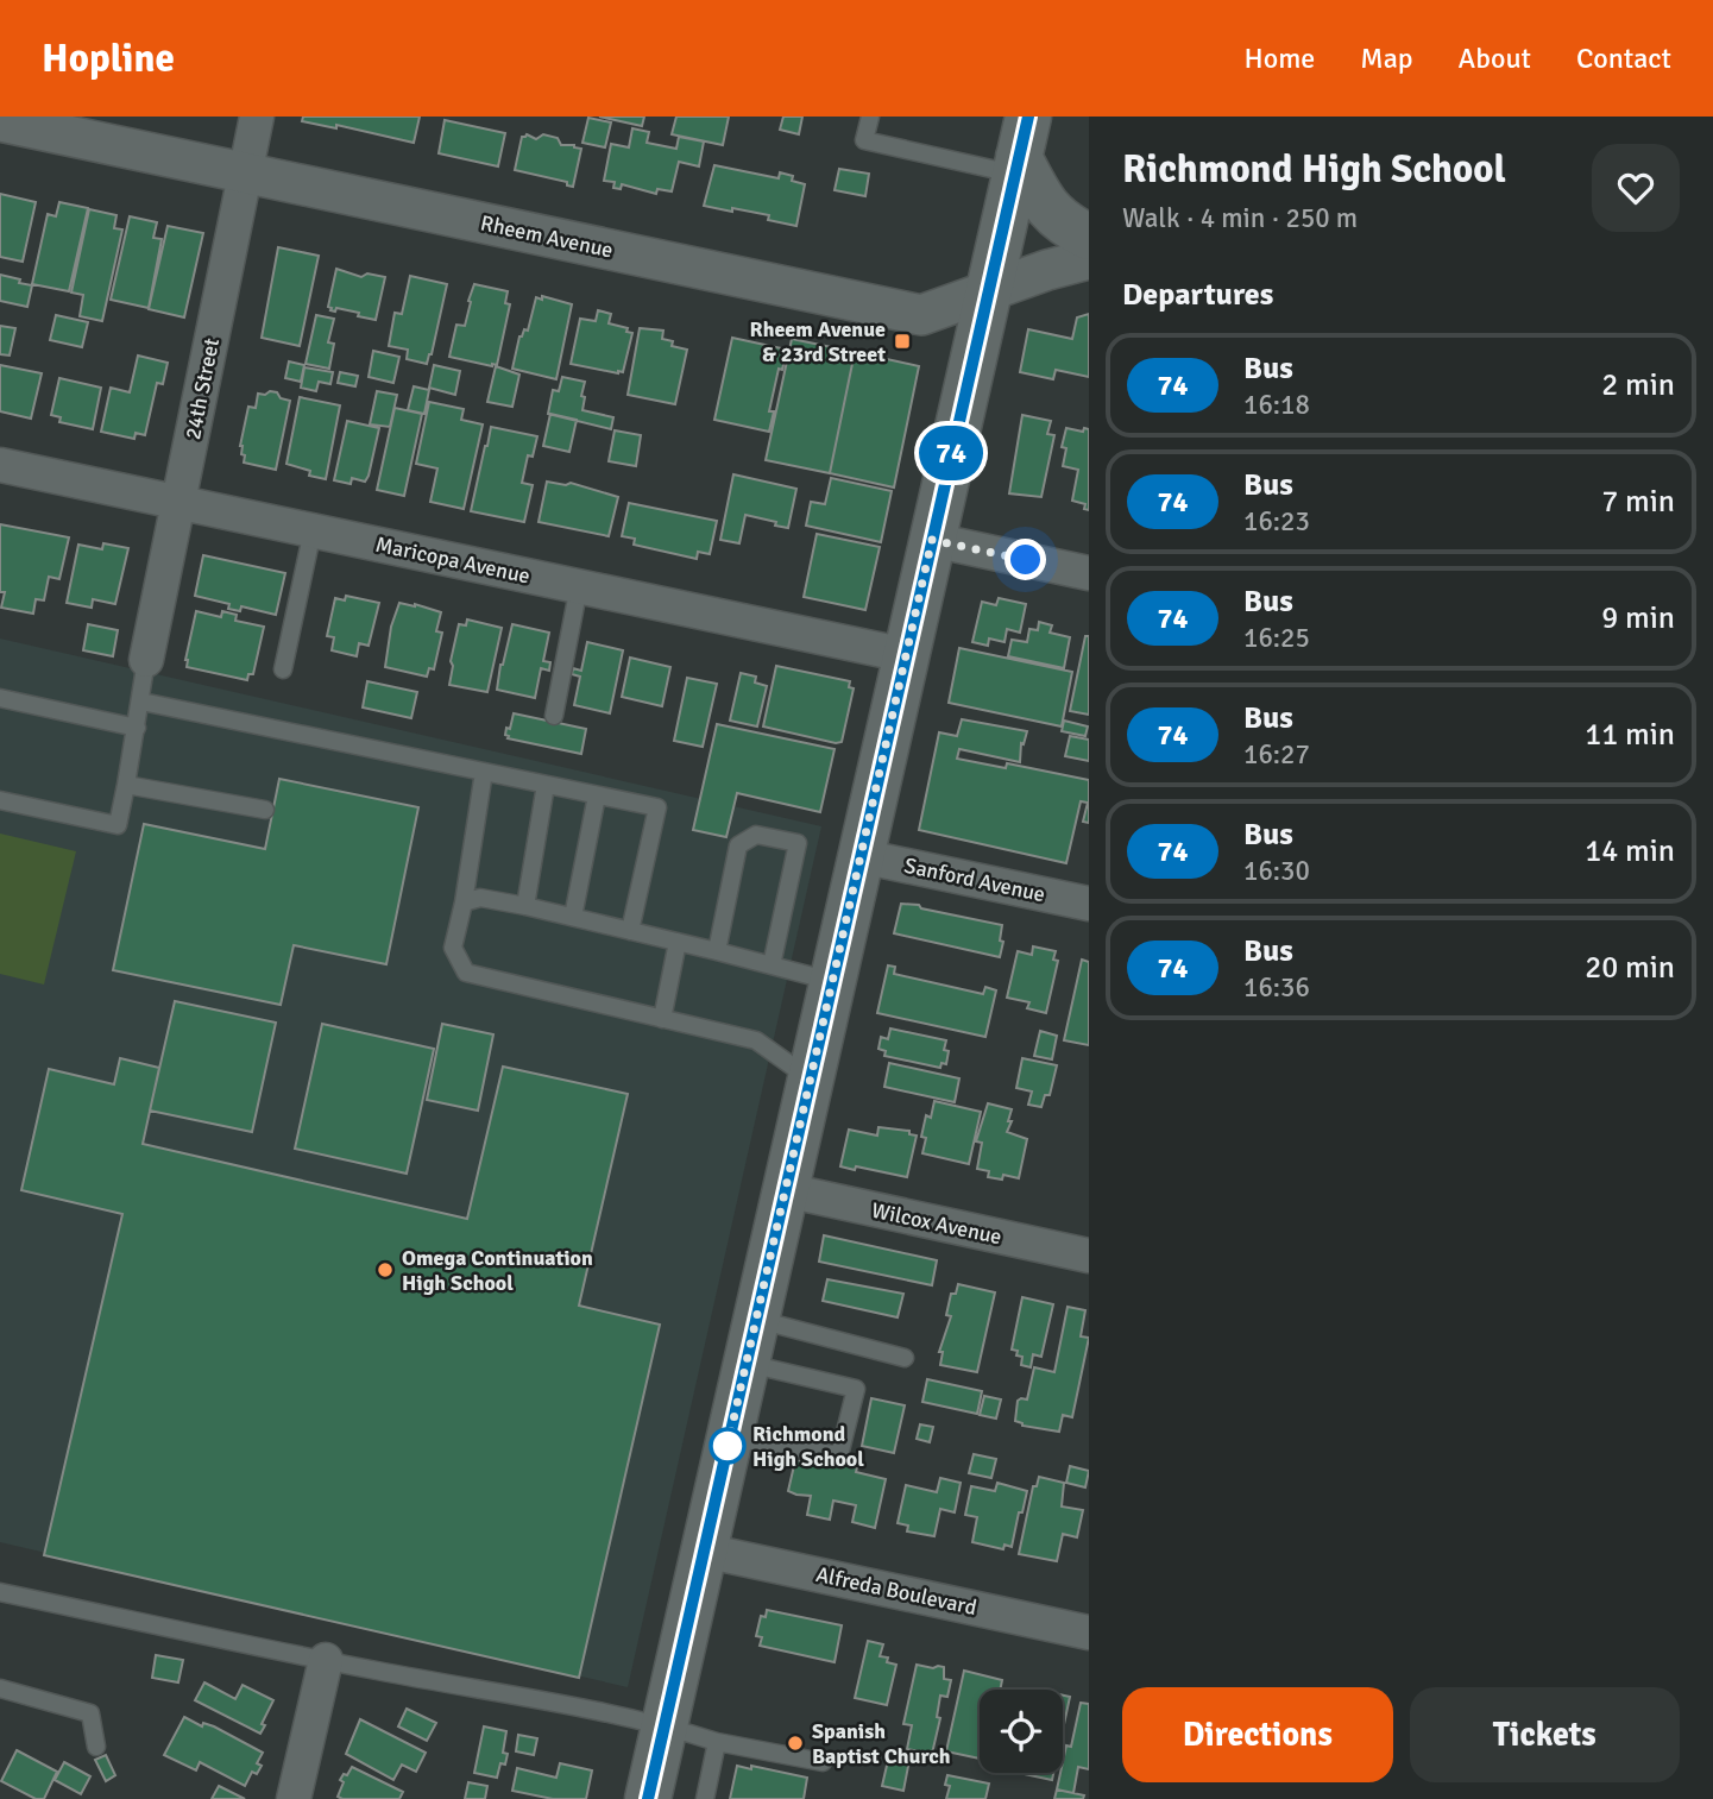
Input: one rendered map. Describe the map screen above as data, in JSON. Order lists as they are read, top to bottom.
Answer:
{
  "streets": {
    "street": [
      "Rheem Avenue",
      "24th Street",
      "Maricopa Avenue",
      "Sanford Avenue",
      "Wilcox Avenue",
      "Alfreda Boulevard"
    ]
  },
  "crossings": [
    ["Rheem Avenue", "24th Street"],
    ["24th Street", "Maricopa Avenue"]
  ],
  "places": {
    "transit": ["Rheem Avenue & 23rd Street"],
    "other": ["Omega Continuation High School", "Richmond High School", "Spanish Baptist Church"]
  },
  "lines": ["bus line 74"],
  "page": {
    "header": "Hopline",
    "nav": [
      "Home",
      "Map",
      "About",
      "Contact"
    ],
    "on_map": "74",
    "heading": [
      ["Richmond High School", "Walk · 4 min · 250 m"],
      "Departures"
    ],
    "list": [
      {
        "mark": "74",
        "name": "Bus",
        "note": "16:18",
        "value": "2 min"
      },
      {
        "mark": "74",
        "name": "Bus",
        "note": "16:23",
        "value": "7 min"
      },
      {
        "mark": "74",
        "name": "Bus",
        "note": "16:25",
        "value": "9 min"
      },
      {
        "mark": "74",
        "name": "Bus",
        "note": "16:27",
        "value": "11 min"
      },
      {
        "mark": "74",
        "name": "Bus",
        "note": "16:30",
        "value": "14 min"
      },
      {
        "mark": "74",
        "name": "Bus",
        "note": "16:36",
        "value": "20 min"
      }
    ],
    "buttons": ["Directions", "Tickets"]
  }
}
